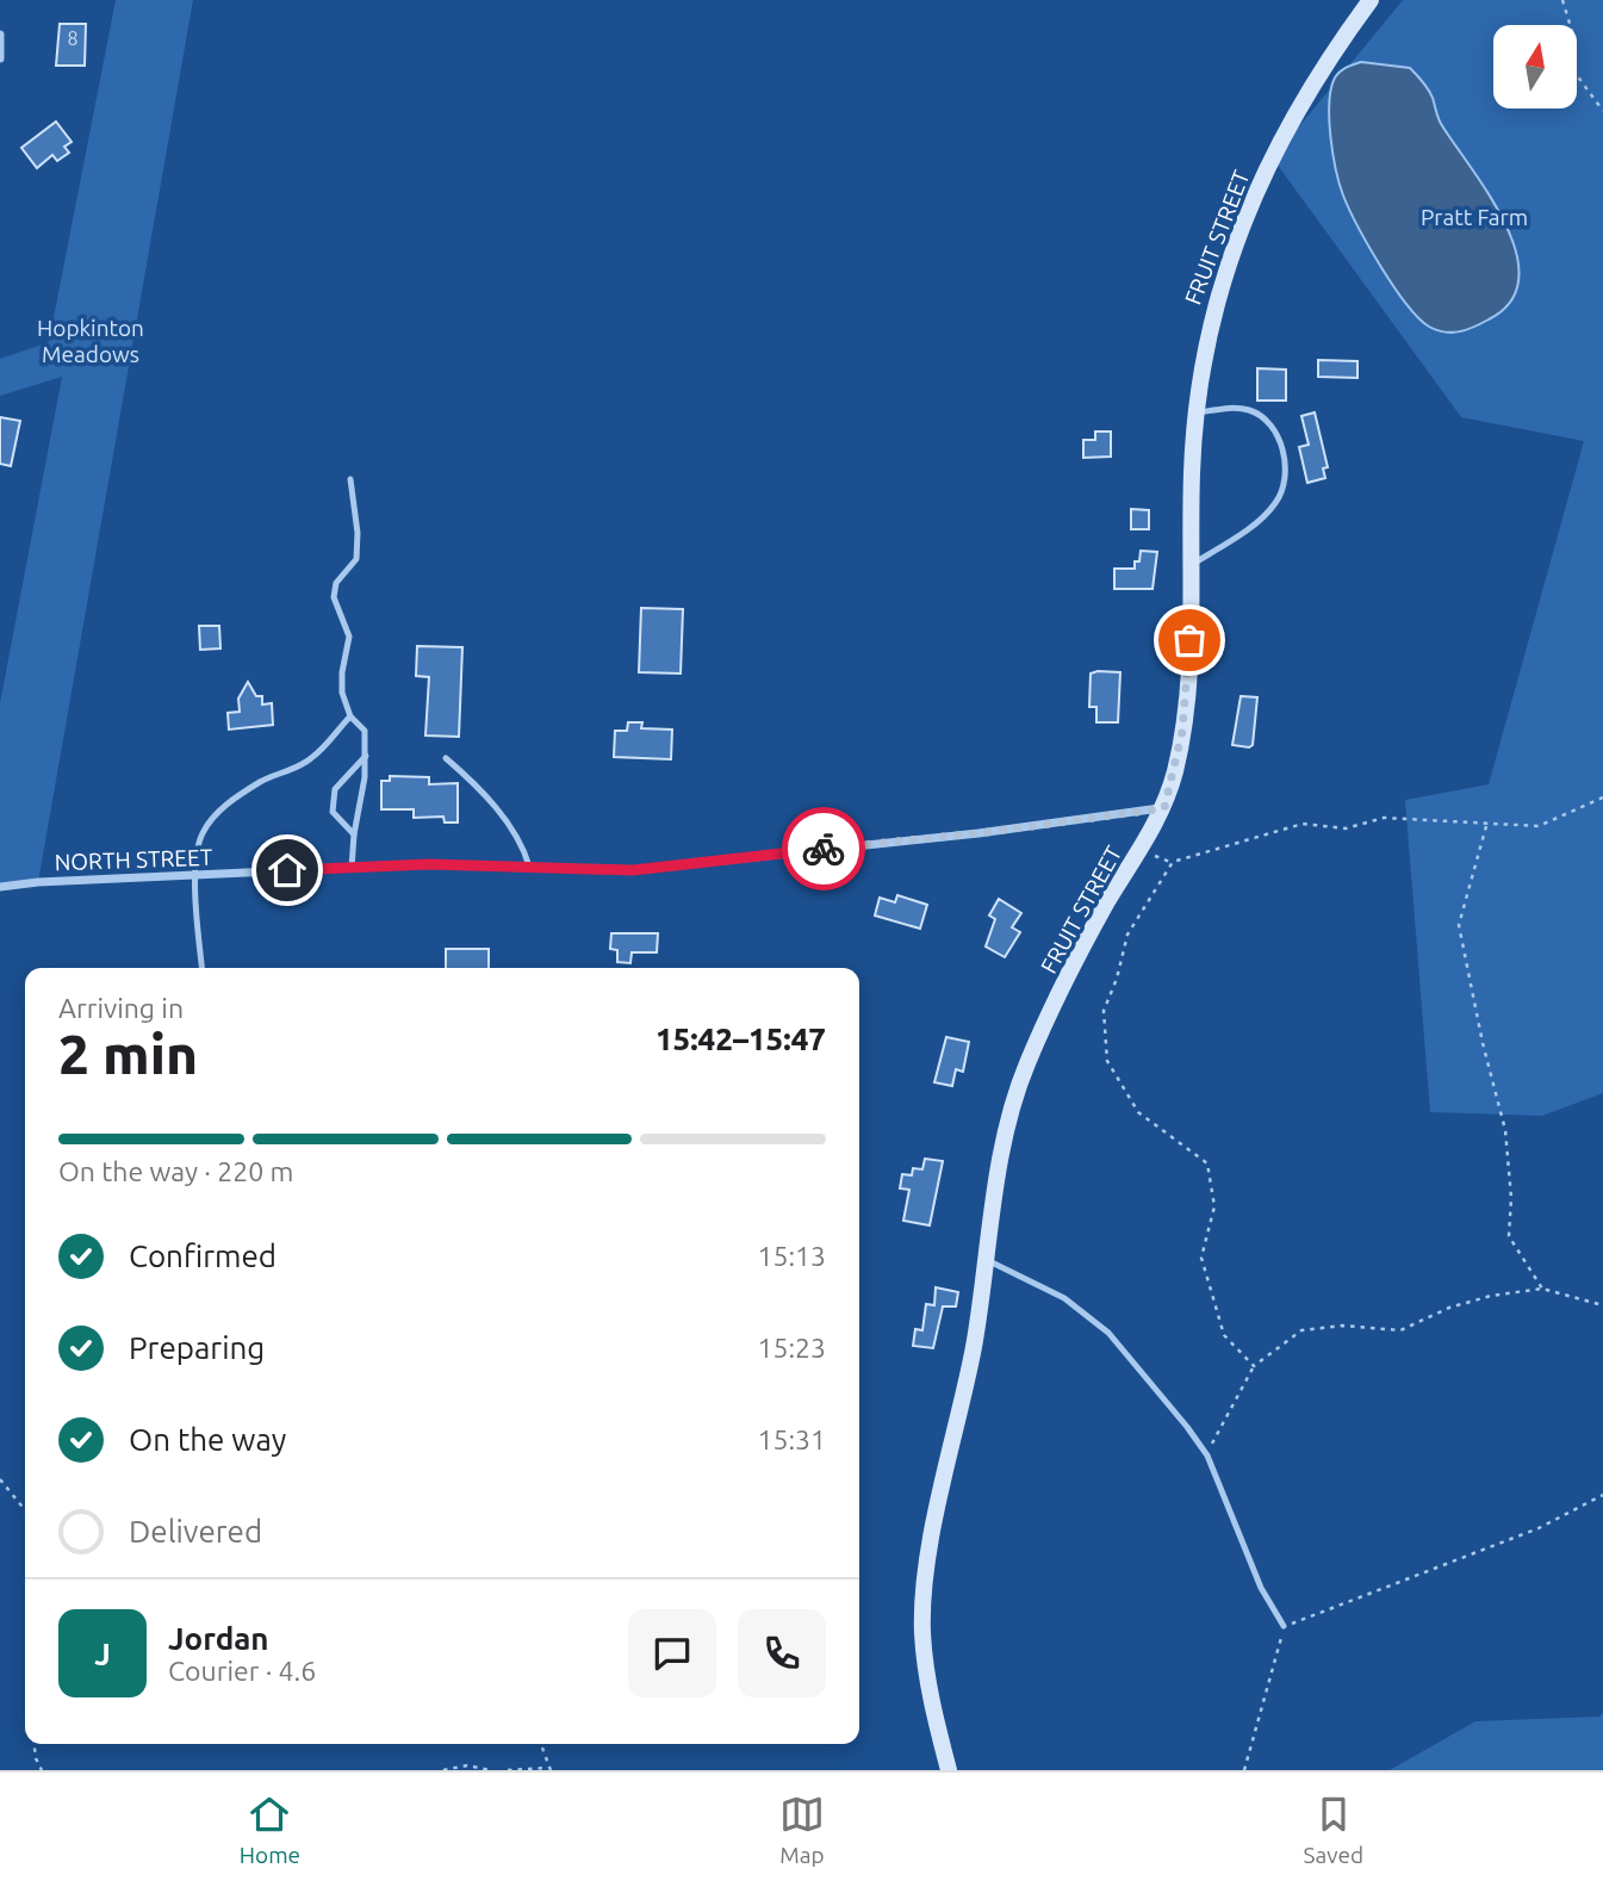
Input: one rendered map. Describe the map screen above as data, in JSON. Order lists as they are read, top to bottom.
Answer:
{
  "streets": {
    "street": ["FRUIT STREET", "NORTH STREET"]
  },
  "crossings": [
    ["FRUIT STREET", "NORTH STREET"]
  ],
  "parks": ["Pratt Farm", "Hopkinton Meadows"],
  "house_numbers": ["8"],
  "north": "top",
  "page": {
    "heading": ["2 min", "Arriving in", "15:42–15:47"],
    "panel": ["Jordan", "Courier · 4.6"],
    "bar": "On the way · 220 m",
    "list": [
      ["Confirmed", "15:13"],
      ["Preparing", "15:23"],
      ["On the way", "15:31"],
      "Delivered"
    ],
    "round": "J",
    "tabs": ["Home", "Map", "Saved"]
  }
}
